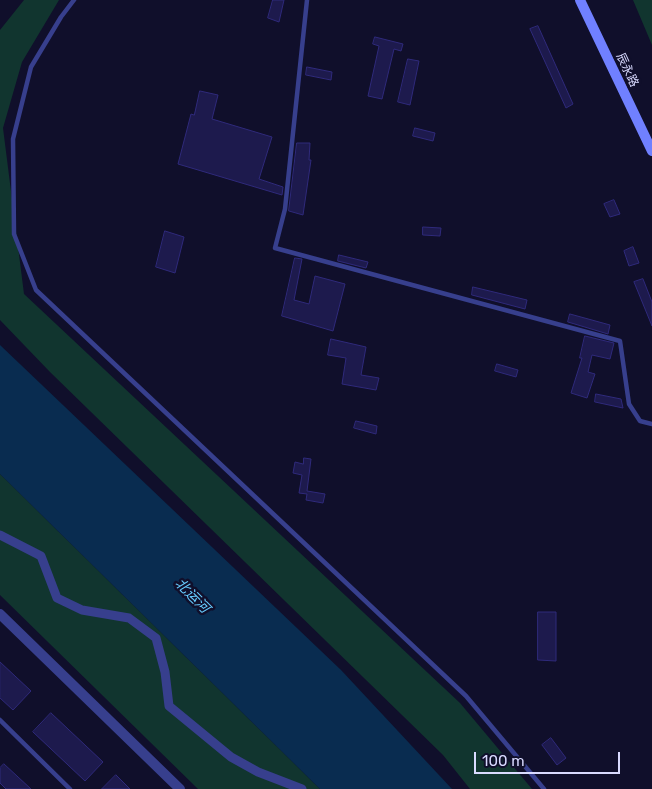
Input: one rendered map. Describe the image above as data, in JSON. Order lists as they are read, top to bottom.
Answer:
{
  "streets": {
    "main road": ["辰永路"]
  },
  "water": ["北运河"],
  "scale_bar": "100 m"
}
